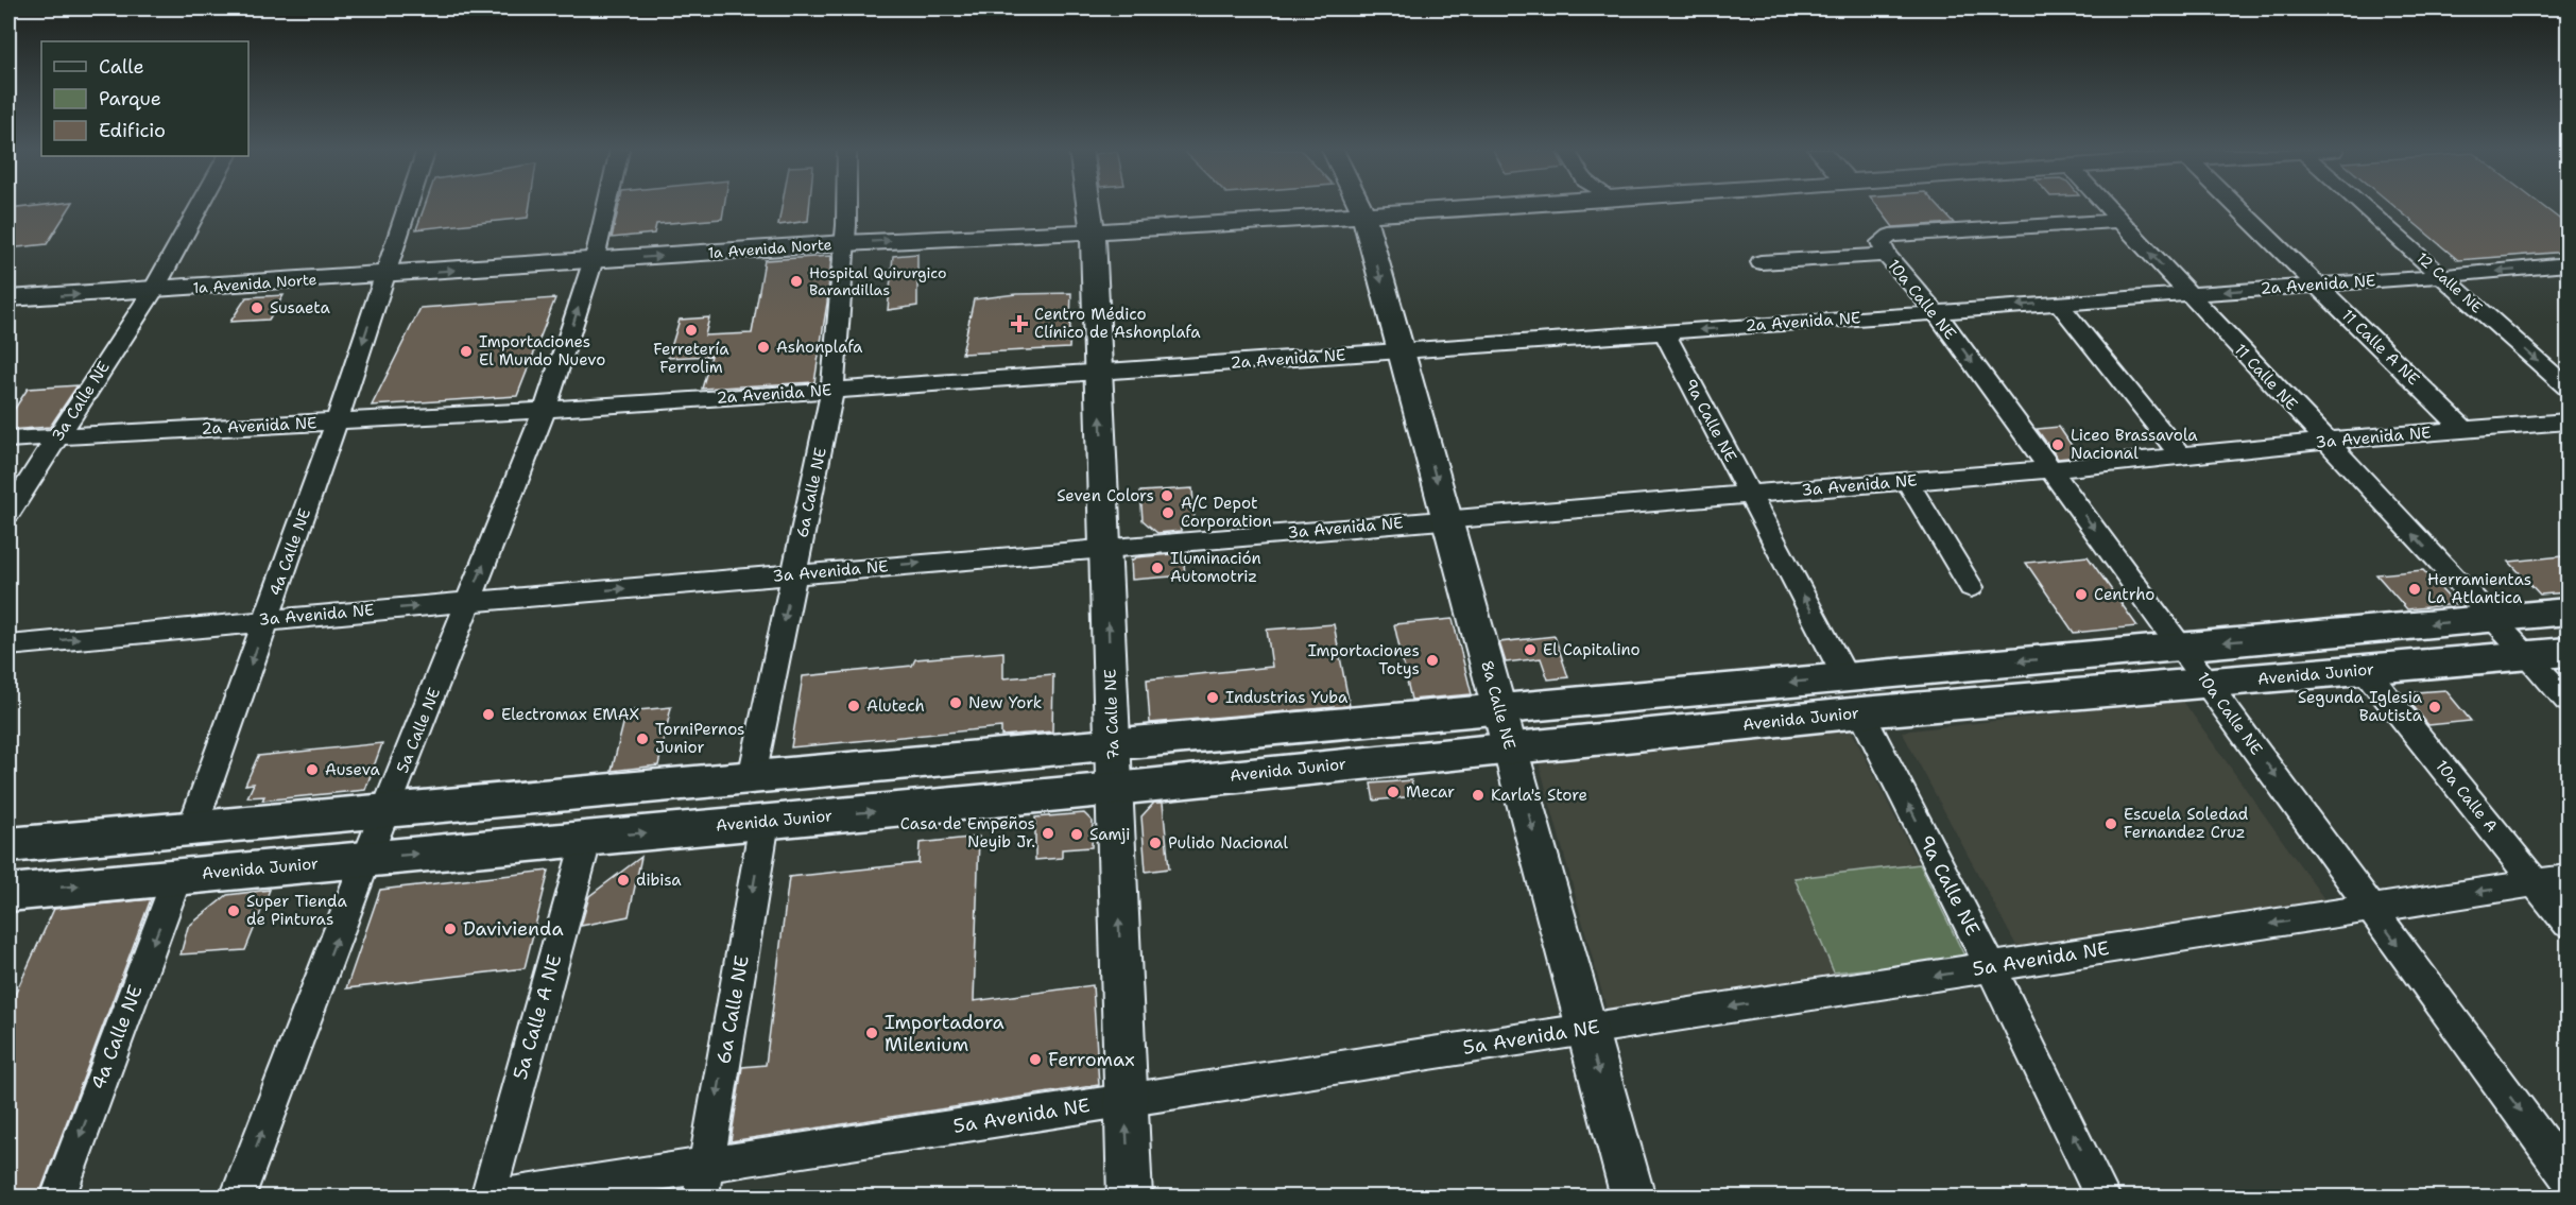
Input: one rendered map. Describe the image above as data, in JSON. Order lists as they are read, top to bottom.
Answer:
{
  "streets": {
    "main road": ["Avenida Junior"],
    "street": [
      "1a Avenida Norte",
      "12 Calle NE",
      "2a Avenida NE",
      "10a Calle NE",
      "11 Calle A NE",
      "11 Calle NE",
      "3a Calle NE",
      "9a Calle NE",
      "3a Avenida NE",
      "6a Calle NE",
      "4a Calle NE",
      "8a Calle NE",
      "7a Calle NE",
      "5a Calle NE",
      "10a Calle A",
      "5a Avenida NE",
      "5a Calle A NE"
    ]
  },
  "crossings": [
    ["1a Avenida Norte", "3a Calle NE"],
    ["1a Avenida Norte", "6a Calle NE"],
    ["1a Avenida Norte", "4a Calle NE"],
    ["1a Avenida Norte", "8a Calle NE"],
    ["1a Avenida Norte", "7a Calle NE"],
    ["1a Avenida Norte", "5a Calle NE"],
    ["12 Calle NE", "2a Avenida NE"],
    ["2a Avenida NE", "10a Calle NE"],
    ["2a Avenida NE", "11 Calle A NE"],
    ["2a Avenida NE", "11 Calle NE"],
    ["2a Avenida NE", "3a Calle NE"],
    ["2a Avenida NE", "9a Calle NE"],
    ["2a Avenida NE", "6a Calle NE"],
    ["2a Avenida NE", "4a Calle NE"],
    ["2a Avenida NE", "8a Calle NE"],
    ["2a Avenida NE", "7a Calle NE"],
    ["2a Avenida NE", "5a Calle NE"],
    ["10a Calle NE", "3a Avenida NE"],
    ["10a Calle NE", "Avenida Junior"],
    ["10a Calle NE", "5a Avenida NE"],
    ["11 Calle A NE", "3a Avenida NE"],
    ["11 Calle NE", "3a Avenida NE"],
    ["11 Calle NE", "Avenida Junior"],
    ["9a Calle NE", "3a Avenida NE"],
    ["9a Calle NE", "Avenida Junior"],
    ["9a Calle NE", "5a Avenida NE"],
    ["3a Avenida NE", "6a Calle NE"],
    ["3a Avenida NE", "4a Calle NE"],
    ["3a Avenida NE", "8a Calle NE"],
    ["3a Avenida NE", "7a Calle NE"],
    ["3a Avenida NE", "5a Calle NE"],
    ["6a Calle NE", "Avenida Junior"],
    ["6a Calle NE", "5a Avenida NE"],
    ["4a Calle NE", "Avenida Junior"],
    ["Avenida Junior", "8a Calle NE"],
    ["Avenida Junior", "7a Calle NE"],
    ["Avenida Junior", "5a Calle NE"],
    ["Avenida Junior", "10a Calle A"],
    ["Avenida Junior", "5a Calle A NE"],
    ["8a Calle NE", "5a Avenida NE"],
    ["7a Calle NE", "5a Avenida NE"],
    ["10a Calle A", "5a Avenida NE"]
  ],
  "one_way": [
    "1a Avenida Norte",
    "12 Calle NE",
    "11 Calle NE",
    "9a Calle NE",
    "3a Avenida NE",
    "6a Calle NE",
    "4a Calle NE",
    "8a Calle NE",
    "7a Calle NE",
    "5a Calle NE",
    "5a Avenida NE"
  ],
  "places": {
    "other": [
      "Hospital Quirurgico Barandillas",
      "Susaeta",
      "Ferretería Ferrolim",
      "Ashonplafa",
      "Importaciones El Mundo Nuevo",
      "Liceo Brassavola Nacional",
      "Seven Colors",
      "A/C Depot Corporation",
      "Iluminación Automotriz",
      "Herramientas La Atlantica",
      "Centrho",
      "El Capitalino",
      "Importaciones Totys",
      "Industrias Yuba",
      "New York",
      "Alutech",
      "Segunda Iglesia Bautista",
      "Electromax EMAX",
      "TorniPernos Junior",
      "Auseva",
      "Mecar",
      "Karla's Store",
      "Escuela Soledad Fernandez Cruz",
      "Casa de Empeños Neyib Jr.",
      "Samji",
      "Pulido Nacional",
      "dibisa",
      "Super Tienda de Pinturas",
      "Davivienda",
      "Importadora Milenium",
      "Ferromax"
    ],
    "health": ["Centro Médico Clínico de Ashonplafa"]
  },
  "legend": ["Calle", "Parque", "Edificio"]
}
